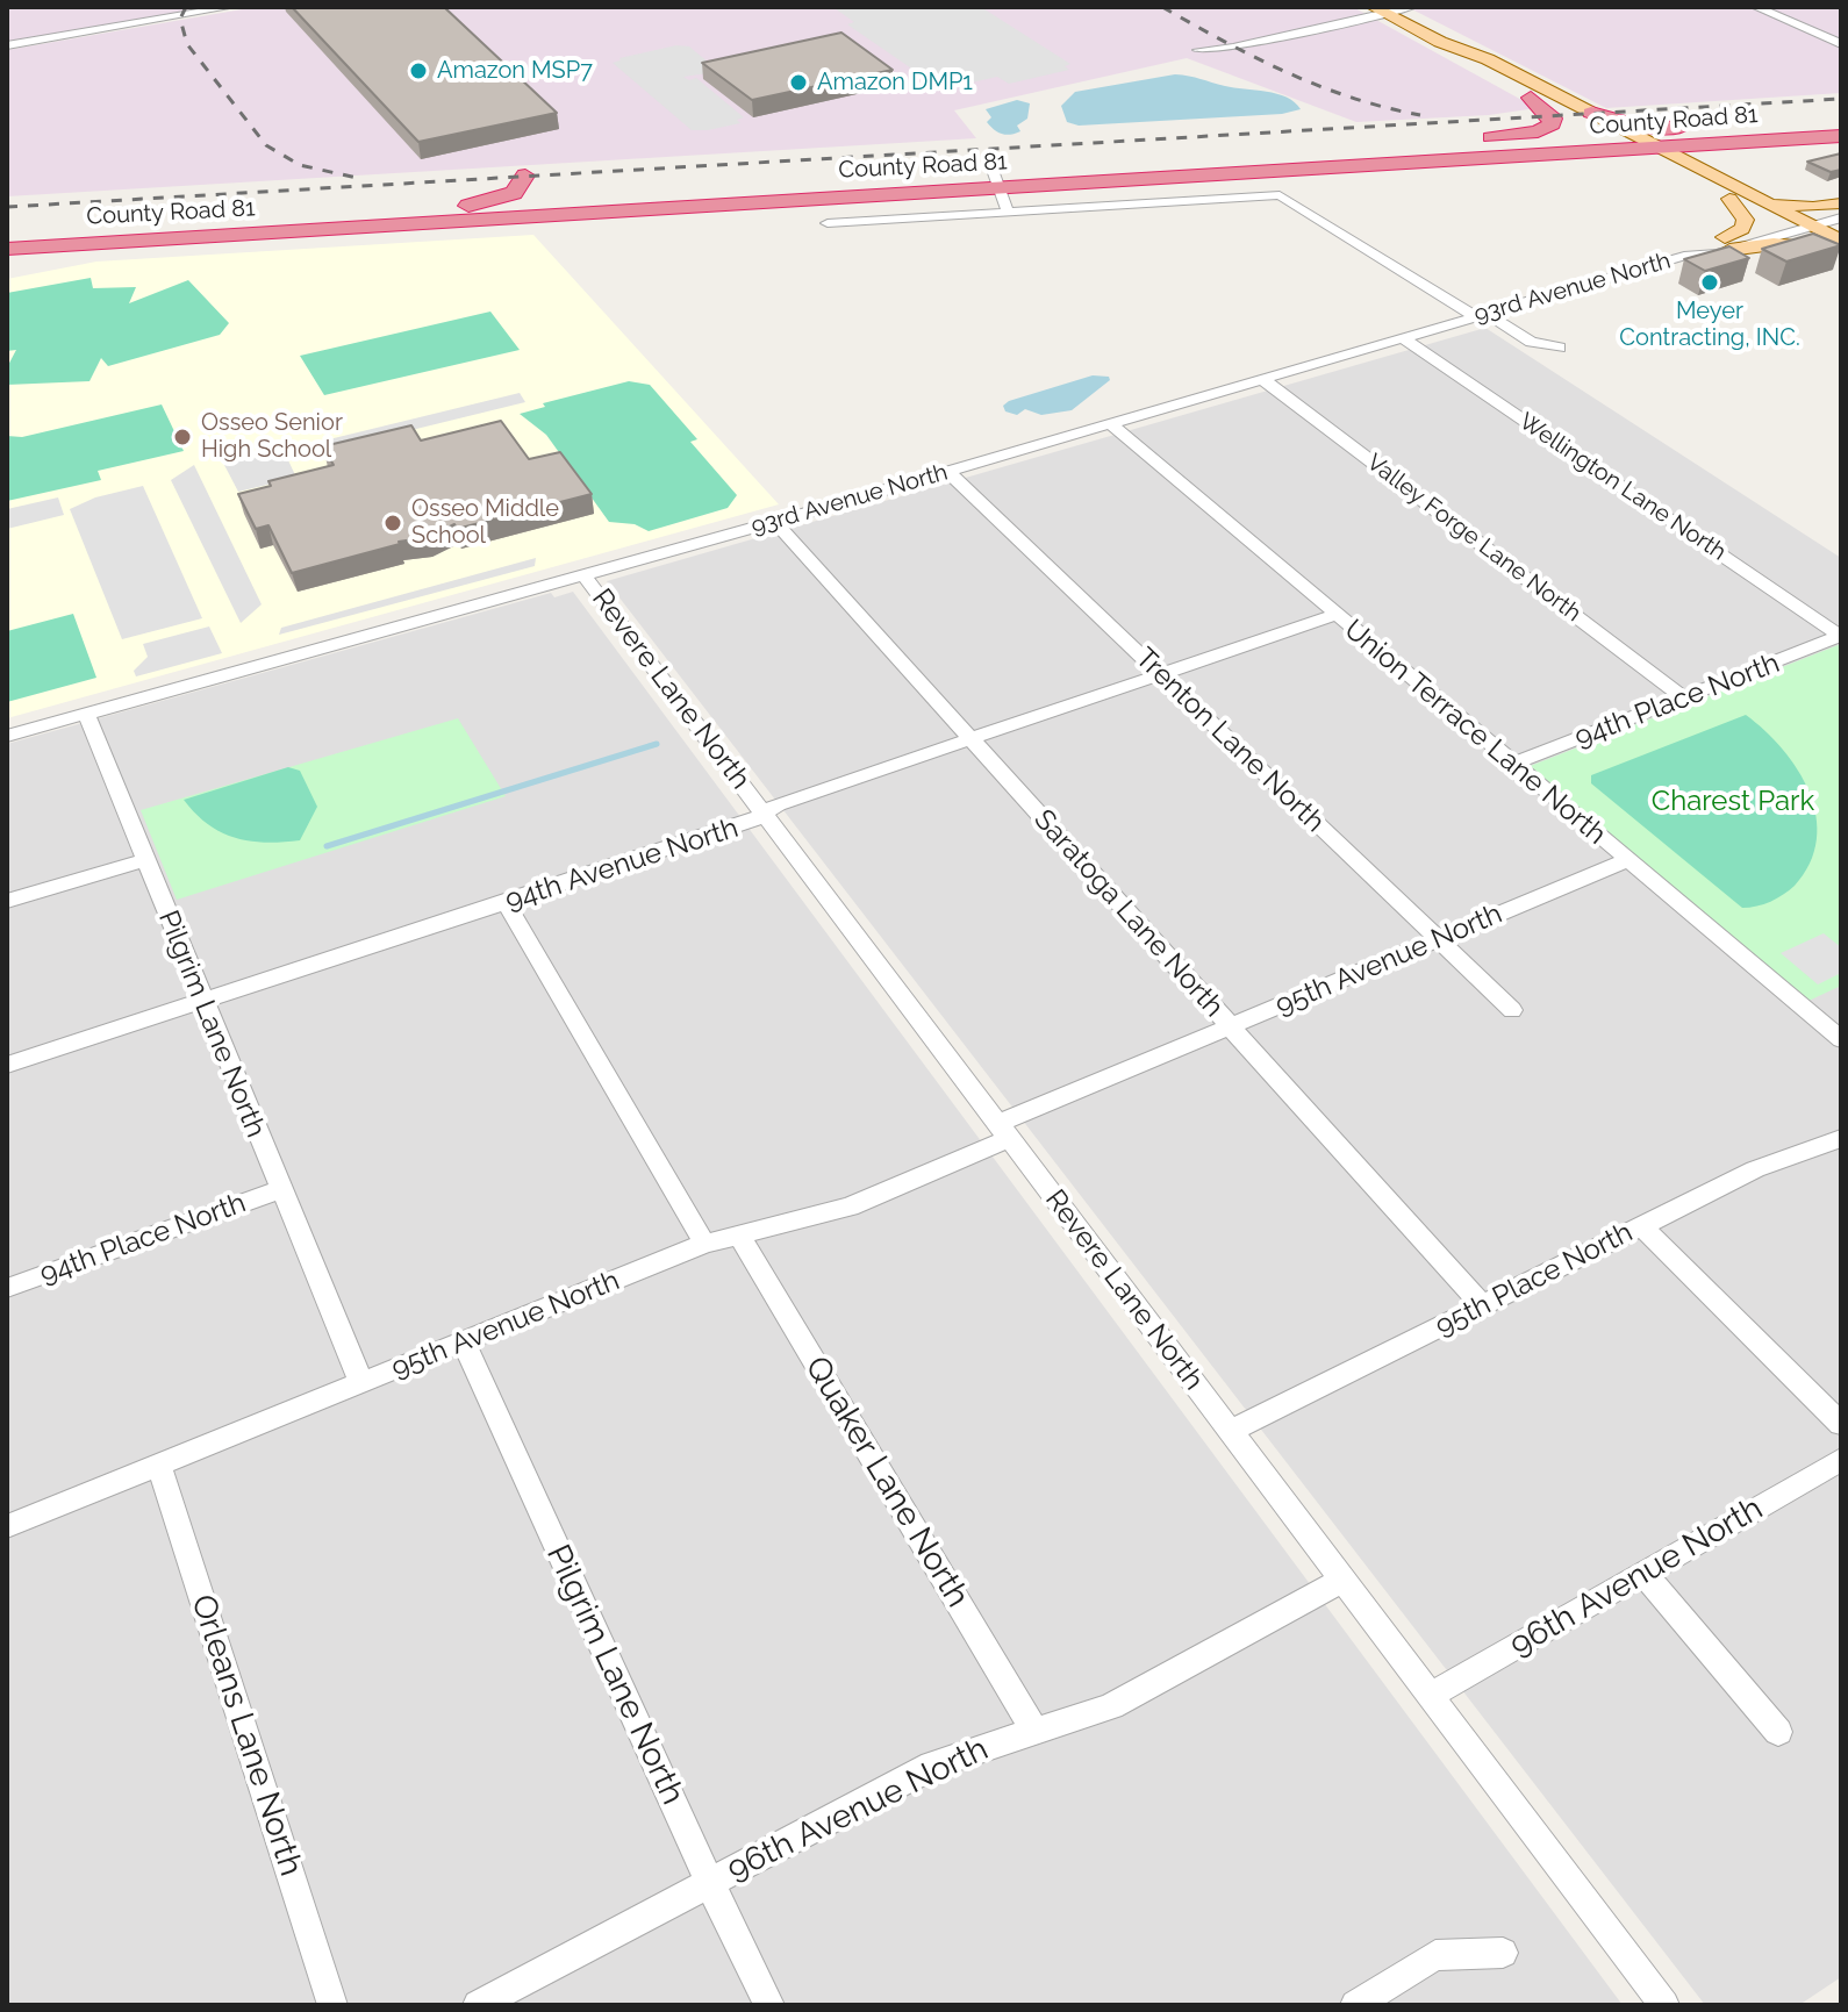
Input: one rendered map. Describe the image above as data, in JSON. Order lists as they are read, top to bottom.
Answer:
{
  "streets": {
    "highway": ["County Road 81"],
    "street": [
      "93rd Avenue North",
      "Wellington Lane North",
      "Valley Forge Lane North",
      "Revere Lane North",
      "94th Place North",
      "Union Terrace Lane North",
      "Trenton Lane North",
      "94th Avenue North",
      "Saratoga Lane North",
      "95th Avenue North",
      "Pilgrim Lane North",
      "95th Place North",
      "Quaker Lane North",
      "96th Avenue North",
      "Orleans Lane North"
    ]
  },
  "crossings": [
    ["93rd Avenue North", "Wellington Lane North"],
    ["93rd Avenue North", "Valley Forge Lane North"],
    ["93rd Avenue North", "Revere Lane North"],
    ["93rd Avenue North", "Union Terrace Lane North"],
    ["93rd Avenue North", "Trenton Lane North"],
    ["93rd Avenue North", "Saratoga Lane North"],
    ["93rd Avenue North", "Pilgrim Lane North"],
    ["Wellington Lane North", "94th Place North"],
    ["Valley Forge Lane North", "94th Place North"],
    ["Revere Lane North", "94th Avenue North"],
    ["Revere Lane North", "95th Avenue North"],
    ["Revere Lane North", "95th Place North"],
    ["Revere Lane North", "96th Avenue North"],
    ["94th Place North", "Union Terrace Lane North"],
    ["94th Place North", "Pilgrim Lane North"],
    ["Union Terrace Lane North", "94th Avenue North"],
    ["Union Terrace Lane North", "95th Avenue North"],
    ["Trenton Lane North", "94th Avenue North"],
    ["Trenton Lane North", "95th Avenue North"],
    ["94th Avenue North", "Saratoga Lane North"],
    ["94th Avenue North", "Pilgrim Lane North"],
    ["Saratoga Lane North", "95th Avenue North"],
    ["Saratoga Lane North", "95th Place North"],
    ["95th Avenue North", "Pilgrim Lane North"],
    ["95th Avenue North", "Quaker Lane North"],
    ["95th Avenue North", "Orleans Lane North"],
    ["Pilgrim Lane North", "96th Avenue North"],
    ["Quaker Lane North", "96th Avenue North"]
  ],
  "parks": ["Charest Park"],
  "places": [
    "Amazon MSP7",
    "Amazon DMP1",
    "Meyer Contracting, INC.",
    "Osseo Senior High School",
    "Osseo Middle School"
  ]
}
